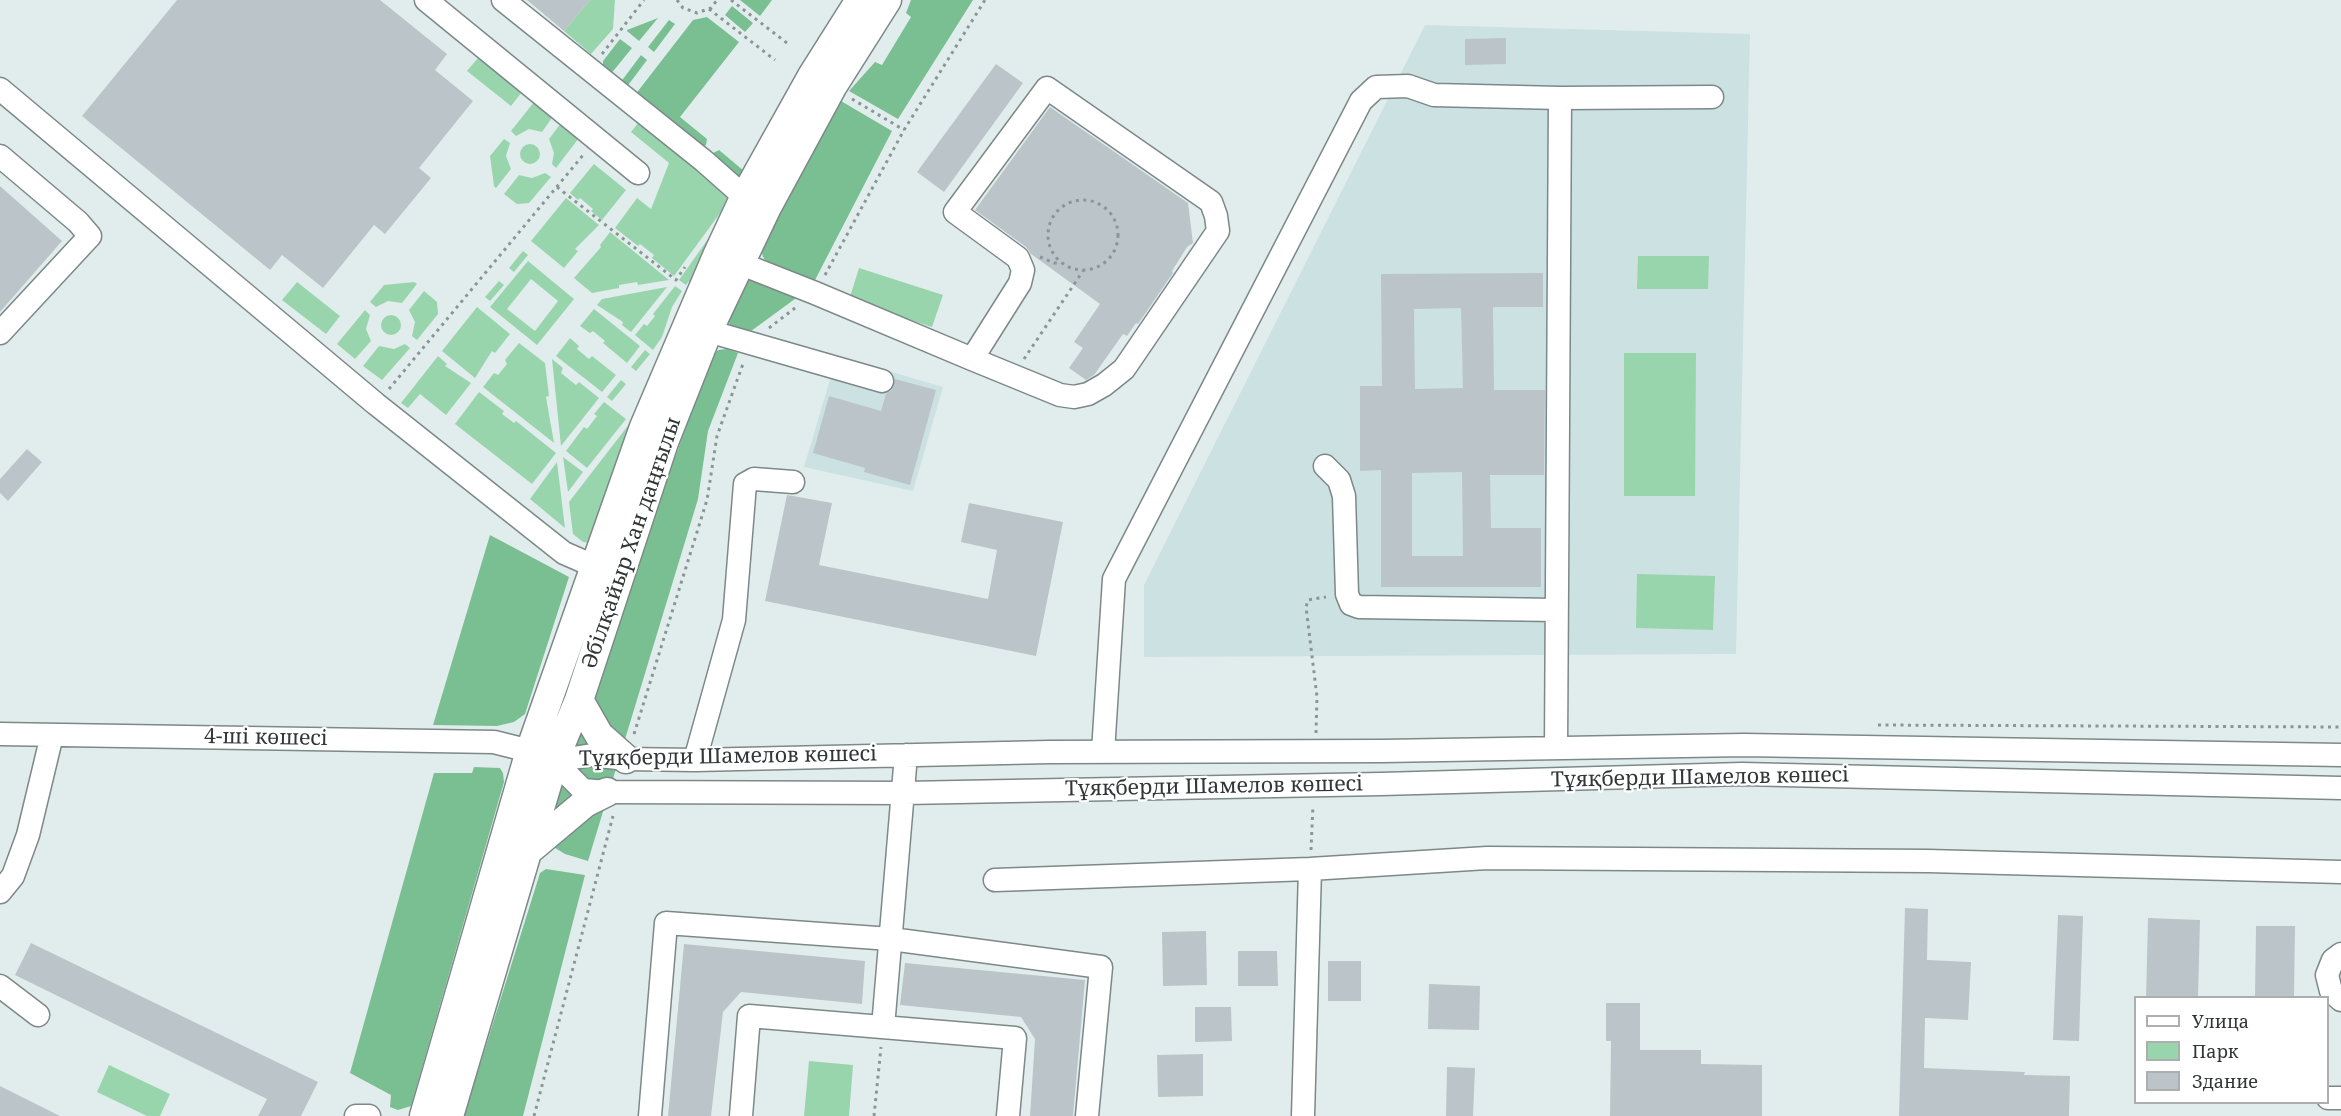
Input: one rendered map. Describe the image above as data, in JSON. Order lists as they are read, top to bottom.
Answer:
{
  "streets": {
    "main road": ["Әбілқайыр Хан даңғылы"],
    "street": ["4-ші көшесі", "Тұяқберди Шамелов көшесі"]
  },
  "crossings": [
    ["Әбілқайыр Хан даңғылы", "4-ші көшесі"],
    ["Әбілқайыр Хан даңғылы", "Тұяқберди Шамелов көшесі"],
    ["4-ші көшесі", "Тұяқберди Шамелов көшесі"]
  ],
  "legend": ["Улица", "Парк", "Здание"]
}
